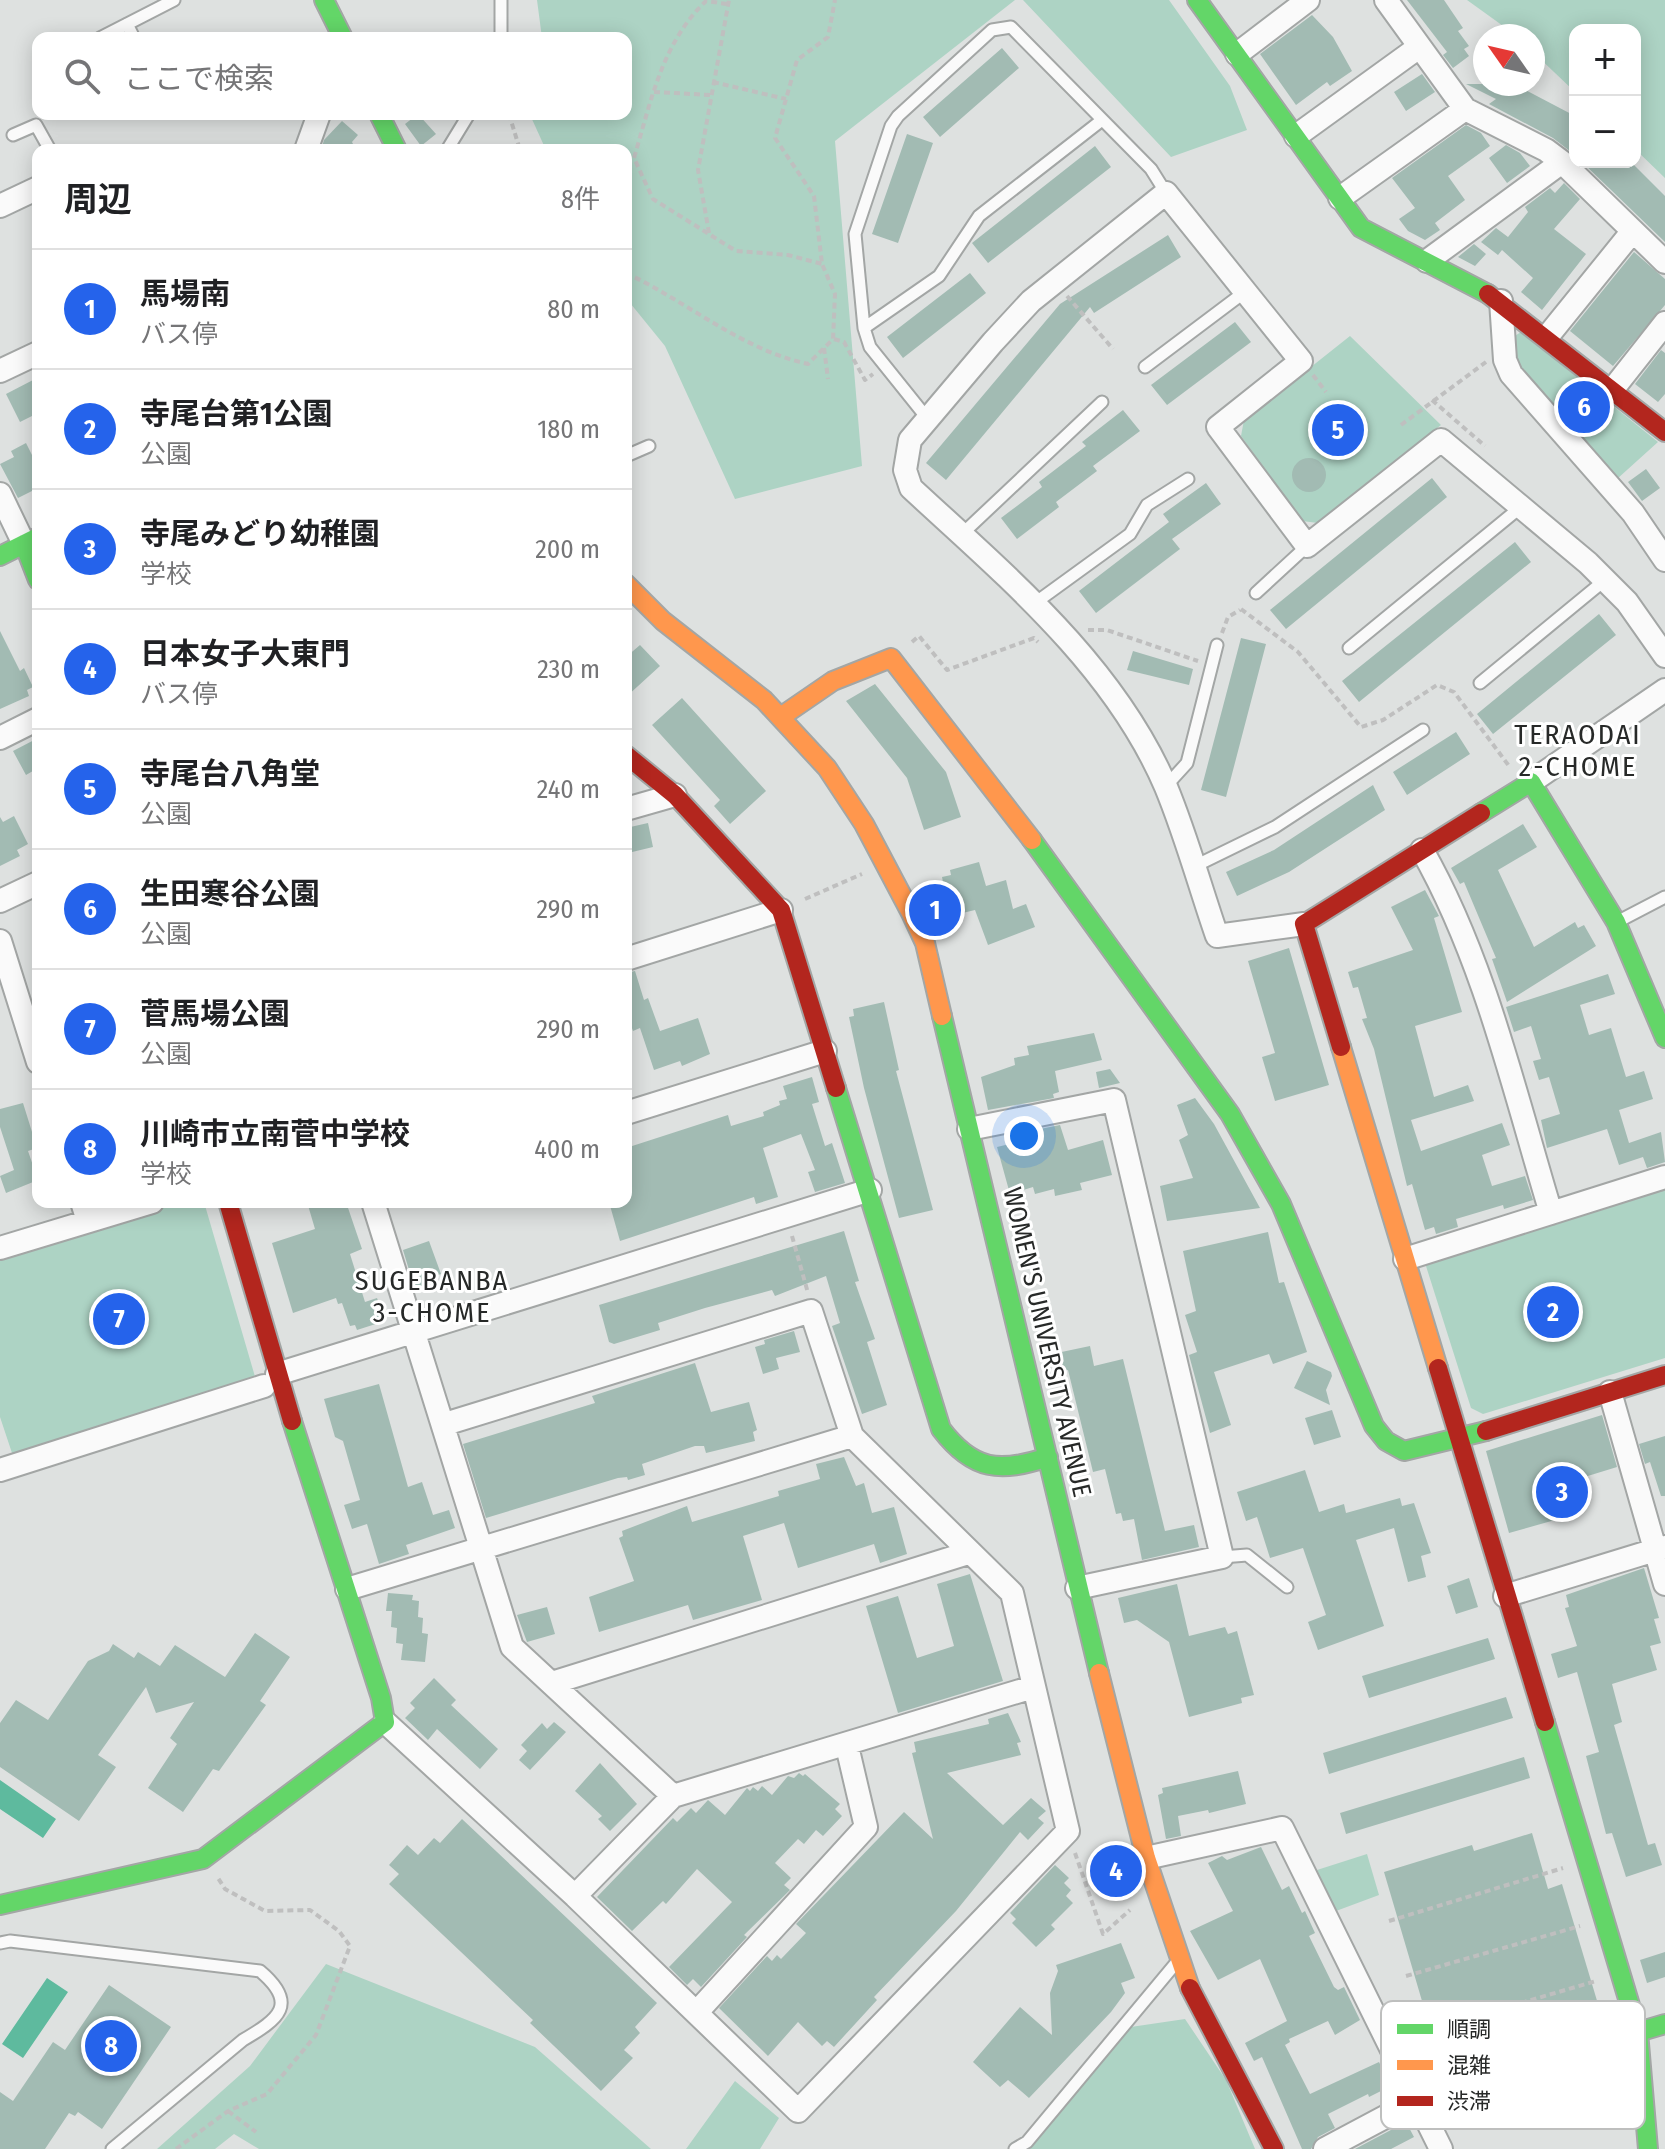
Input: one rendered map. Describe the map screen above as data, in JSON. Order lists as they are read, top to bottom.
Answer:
{
  "streets": {
    "street": ["WOMEN'S UNIVERSITY AVENUE"]
  },
  "districts": ["TERAODAI 2-CHOME", "SUGEBANBA 3-CHOME"],
  "legend": ["順調", "混雑", "渋滞"],
  "north": "top left",
  "page": {
    "map_buttons": ["+", "−"],
    "search": "ここで検索",
    "heading": ["周辺", "8件"],
    "list": [
      {
        "mark": "1",
        "name": "馬場南",
        "note": "バス停",
        "value": "80 m"
      },
      {
        "mark": "2",
        "name": "寺尾台第1公園",
        "note": "公園",
        "value": "180 m"
      },
      {
        "mark": "3",
        "name": "寺尾みどり幼稚園",
        "note": "学校",
        "value": "200 m"
      },
      {
        "mark": "4",
        "name": "日本女子大東門",
        "note": "バス停",
        "value": "230 m"
      },
      {
        "mark": "5",
        "name": "寺尾台八角堂",
        "note": "公園",
        "value": "240 m"
      },
      {
        "mark": "6",
        "name": "生田寒谷公園",
        "note": "公園",
        "value": "290 m"
      },
      {
        "mark": "7",
        "name": "菅馬場公園",
        "note": "公園",
        "value": "290 m"
      },
      {
        "mark": "8",
        "name": "川崎市立南菅中学校",
        "note": "学校",
        "value": "400 m"
      }
    ],
    "pins": [
      "6",
      "5",
      "1",
      "2",
      "7",
      "3",
      "4",
      "8"
    ]
  }
}
